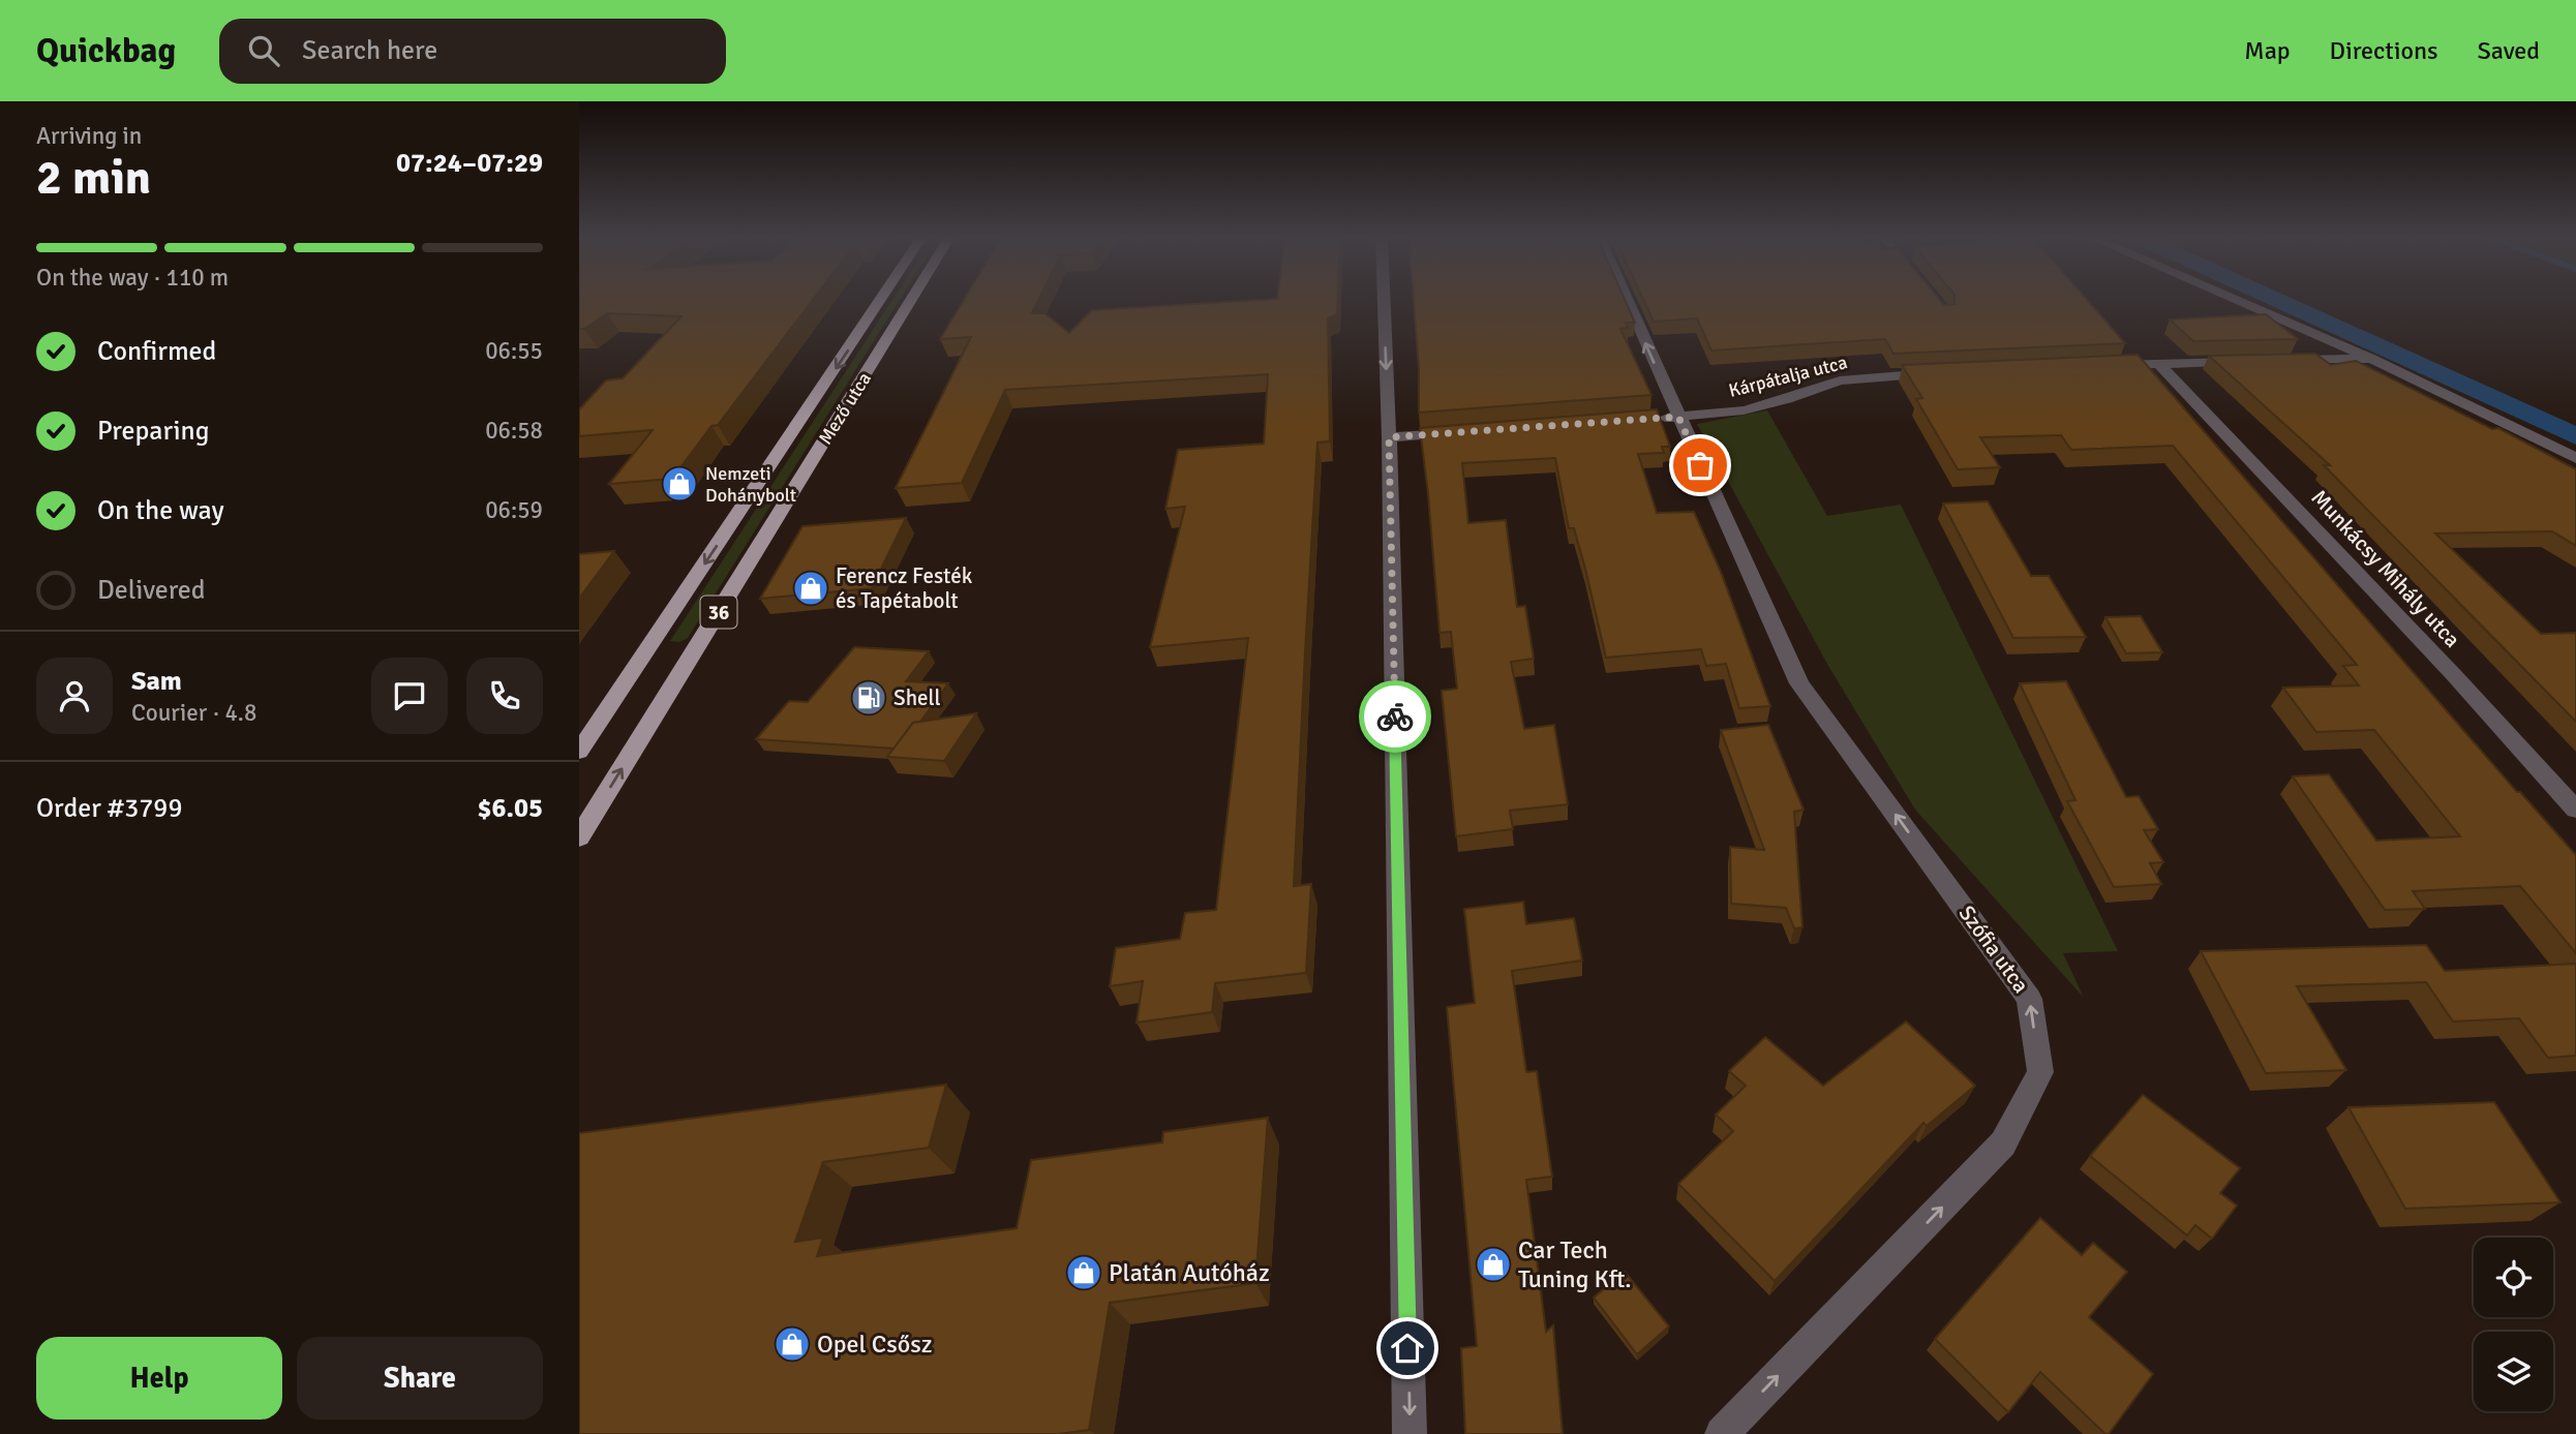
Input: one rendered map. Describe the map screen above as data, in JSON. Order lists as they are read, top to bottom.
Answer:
{
  "streets": {
    "main road": ["Mező utca", "36"],
    "street": ["Kárpátalja utca", "Munkácsy Mihály utca", "Szófia utca"]
  },
  "crossings": [
    ["Kárpátalja utca", "Szófia utca"]
  ],
  "one_way": ["Szófia utca"],
  "places": {
    "shop": [
      "Nemzeti Dohánybolt",
      "Ferencz Festék és Tapétabolt",
      "Car Tech Tuning Kft.",
      "Platán Autóház",
      "Opel Csősz"
    ],
    "fuel station": ["Shell"]
  },
  "page": {
    "header": "Quickbag",
    "search": "Search here",
    "nav": ["Map", "Directions", "Saved"],
    "heading": ["2 min", "Arriving in", "07:24–07:29"],
    "panel": [
      "Sam",
      "Courier · 4.8",
      "Order #3799",
      "$6.05"
    ],
    "bar": "On the way · 110 m",
    "list": [
      ["Confirmed", "06:55"],
      ["Preparing", "06:58"],
      ["On the way", "06:59"],
      "Delivered"
    ],
    "buttons": ["Help", "Share"]
  }
}
